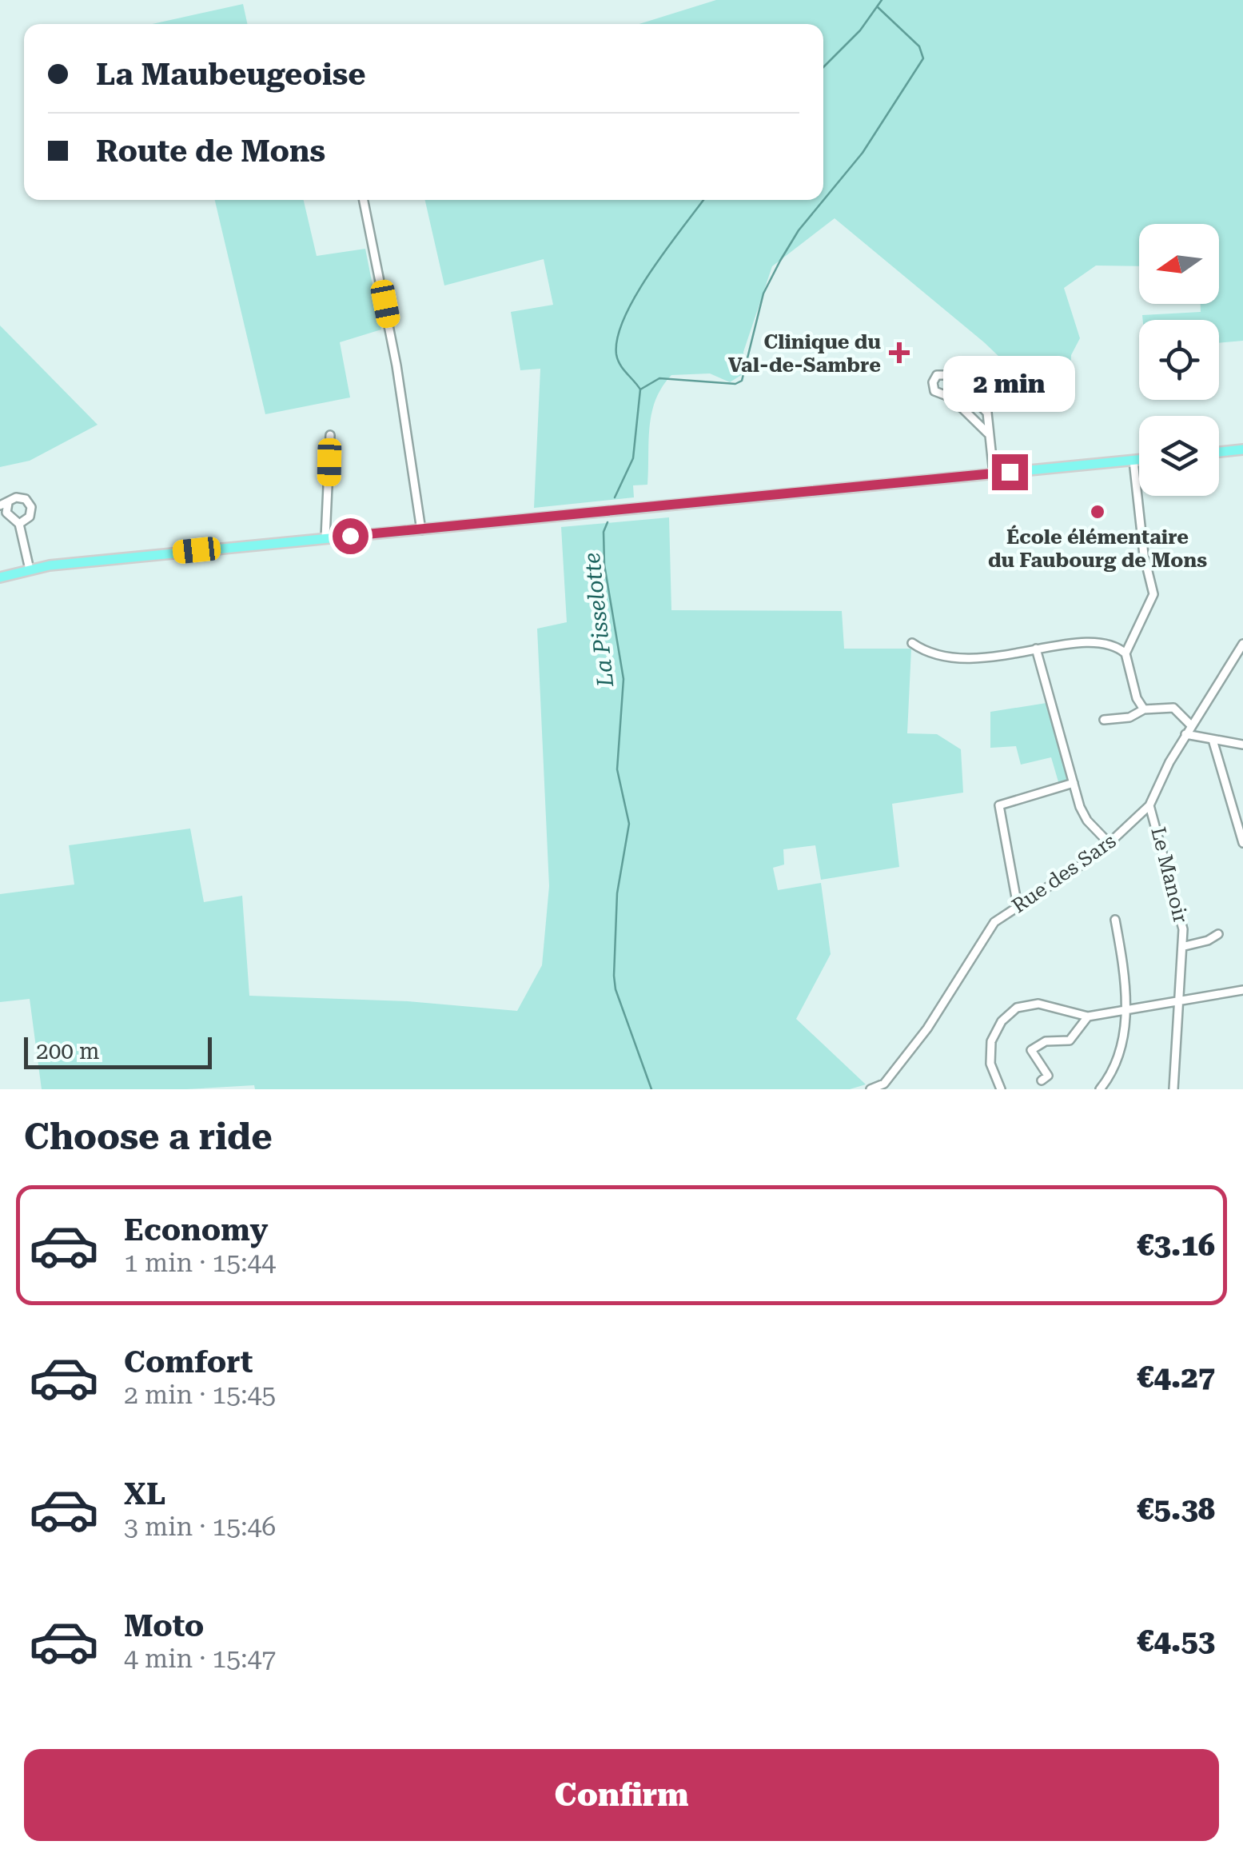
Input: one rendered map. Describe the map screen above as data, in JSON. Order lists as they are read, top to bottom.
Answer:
{
  "streets": {
    "street": ["Rue des Sars", "Le Manoir"]
  },
  "crossings": [
    ["Rue des Sars", "Le Manoir"]
  ],
  "water": ["La Pisselotte"],
  "places": {
    "health": ["Clinique du Val-de-Sambre"],
    "other": ["École élémentaire du Faubourg de Mons"]
  },
  "scale_bar": "200 m",
  "north": "left",
  "page": {
    "banner": ["La Maubeugeoise", "Route de Mons"],
    "bubble": "2 min",
    "scale": "200 m",
    "heading": "Choose a ride",
    "list": [
      {
        "name": "Economy",
        "note": "1 min · 15:44",
        "value": "€3.16"
      },
      {
        "name": "Comfort",
        "note": "2 min · 15:45",
        "value": "€4.27"
      },
      {
        "name": "XL",
        "note": "3 min · 15:46",
        "value": "€5.38"
      },
      {
        "name": "Moto",
        "note": "4 min · 15:47",
        "value": "€4.53"
      }
    ],
    "buttons": "Confirm"
  }
}
